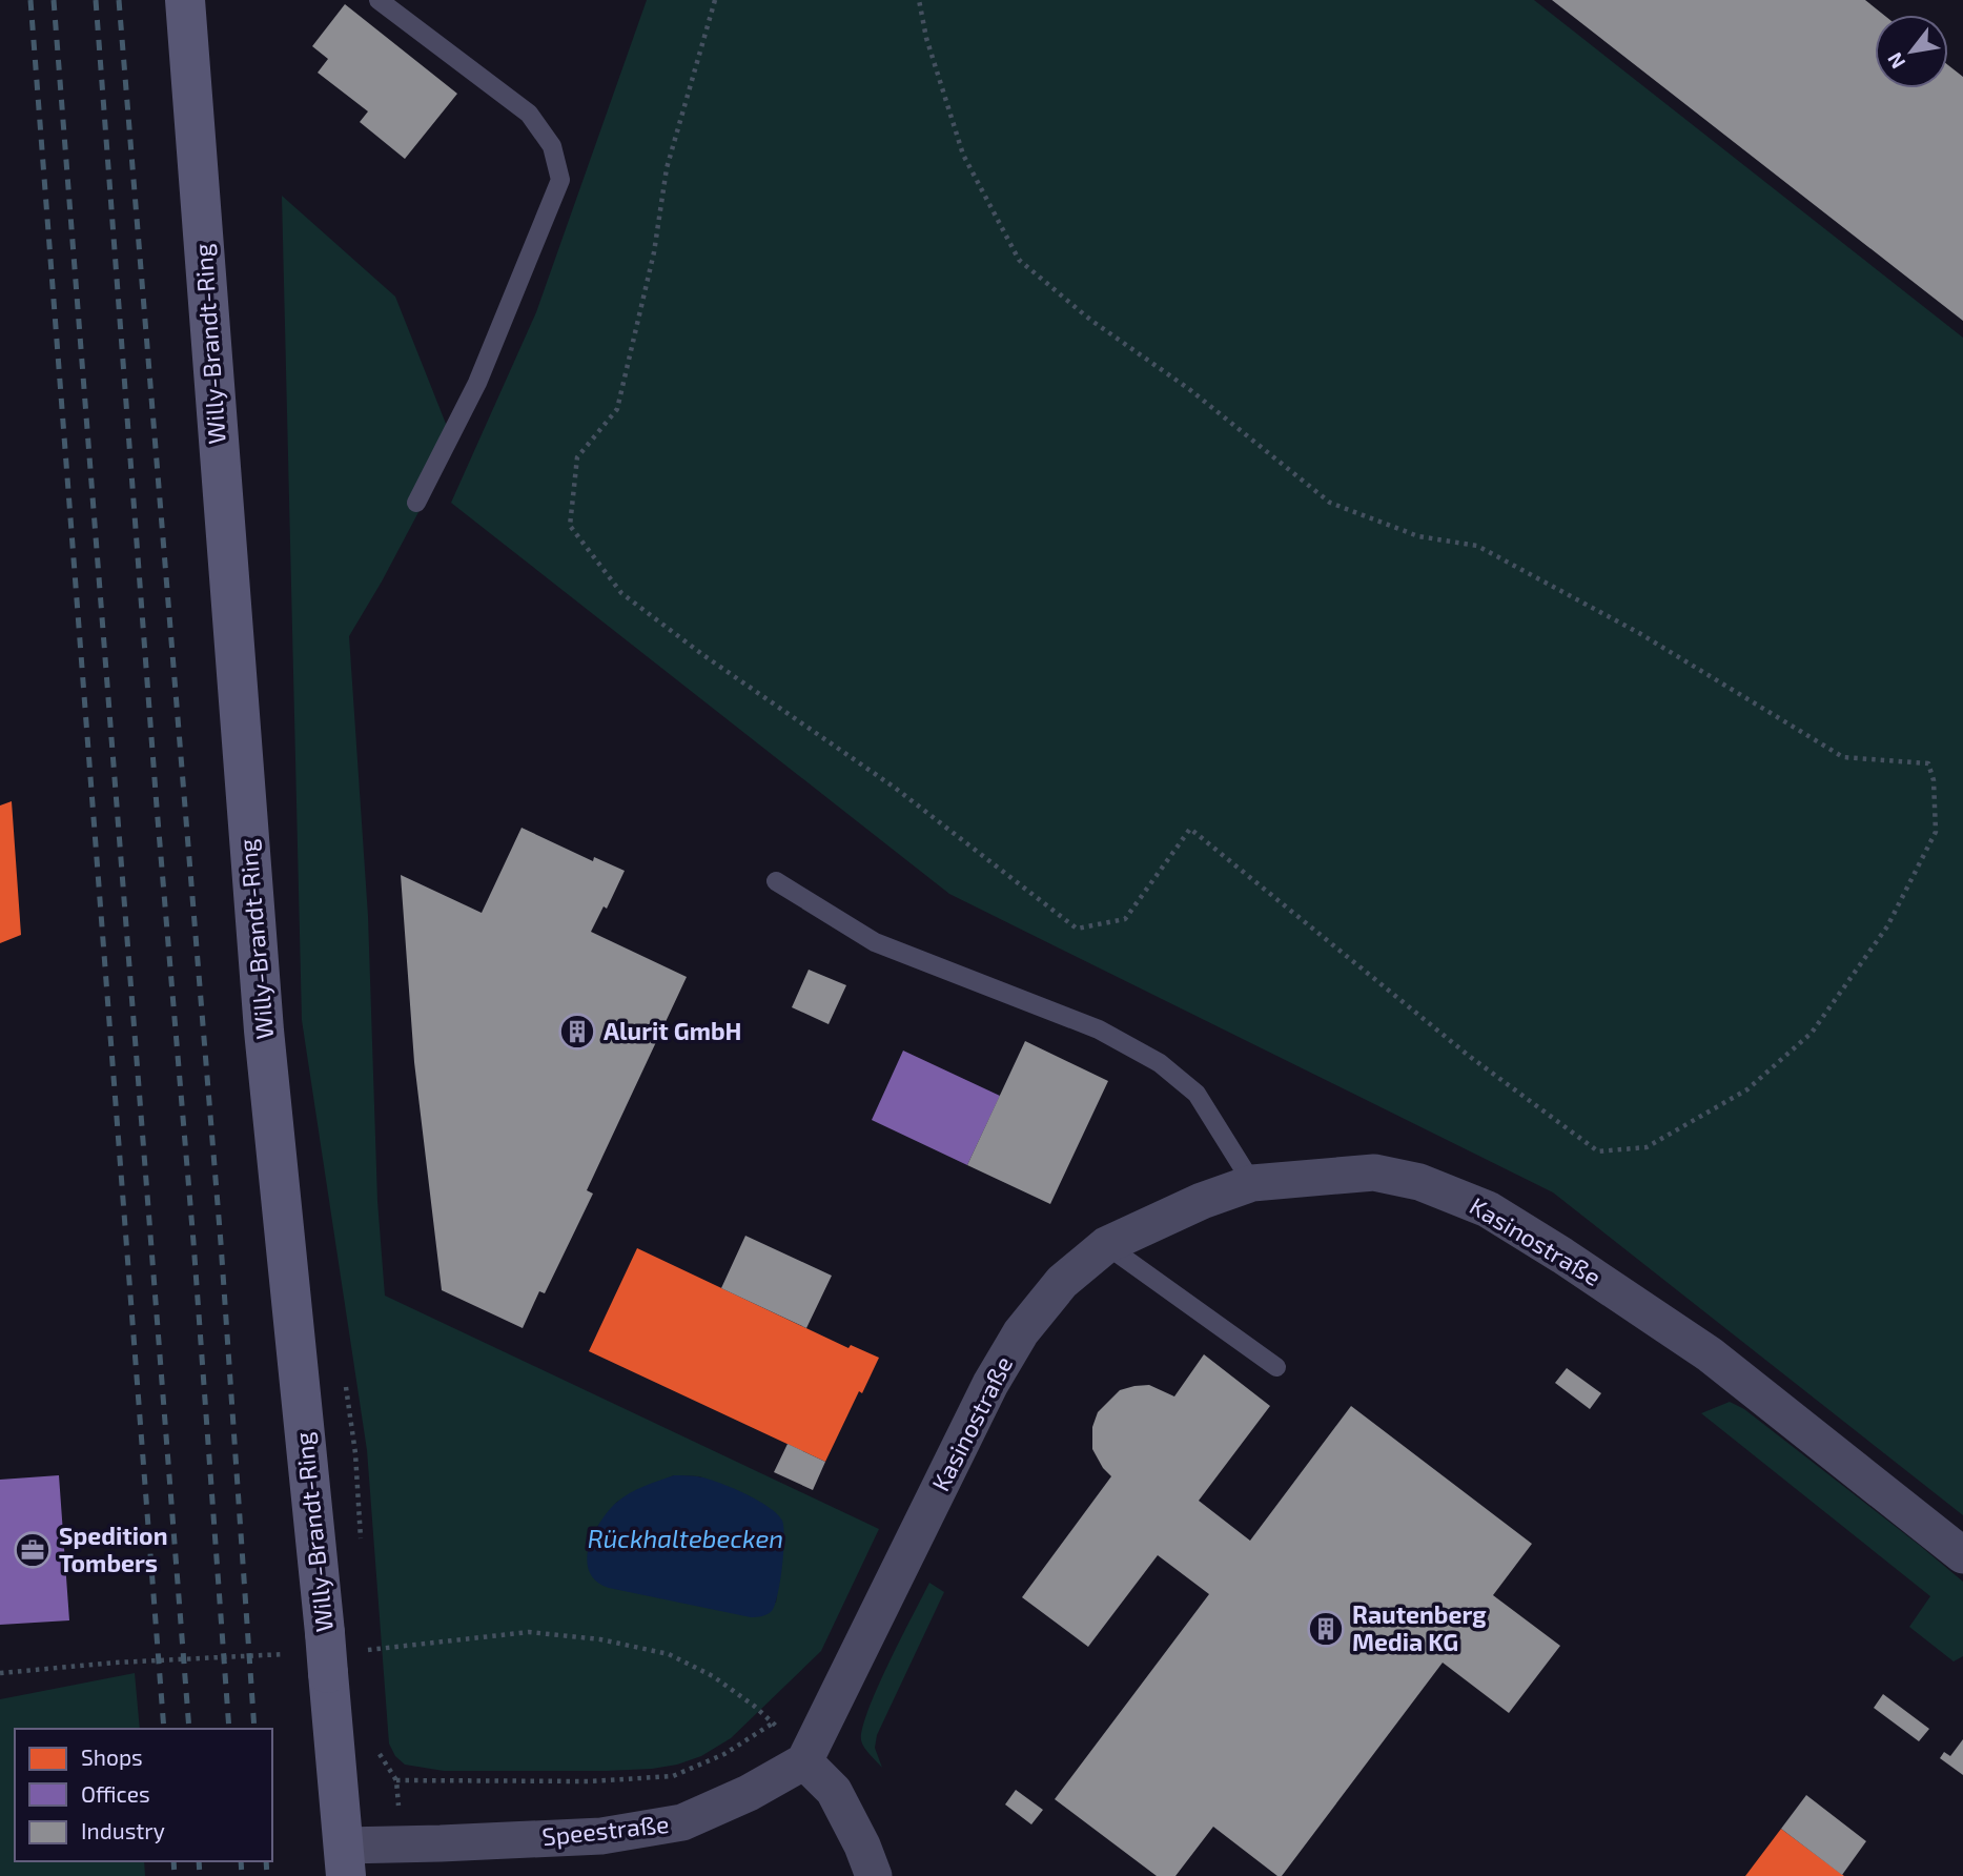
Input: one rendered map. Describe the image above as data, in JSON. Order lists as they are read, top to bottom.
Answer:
{
  "streets": {
    "main road": ["Willy-Brandt-Ring"],
    "street": ["Kasinostraße", "Speestraße"]
  },
  "crossings": [
    ["Willy-Brandt-Ring", "Speestraße"],
    ["Kasinostraße", "Speestraße"]
  ],
  "water": ["Rückhaltebecken"],
  "places": {
    "building": ["Alurit GmbH", "Rautenberg Media KG"],
    "office": ["Spedition Tombers"]
  },
  "legend": ["Shops", "Offices", "Industry"],
  "north": "bottom left"
}
